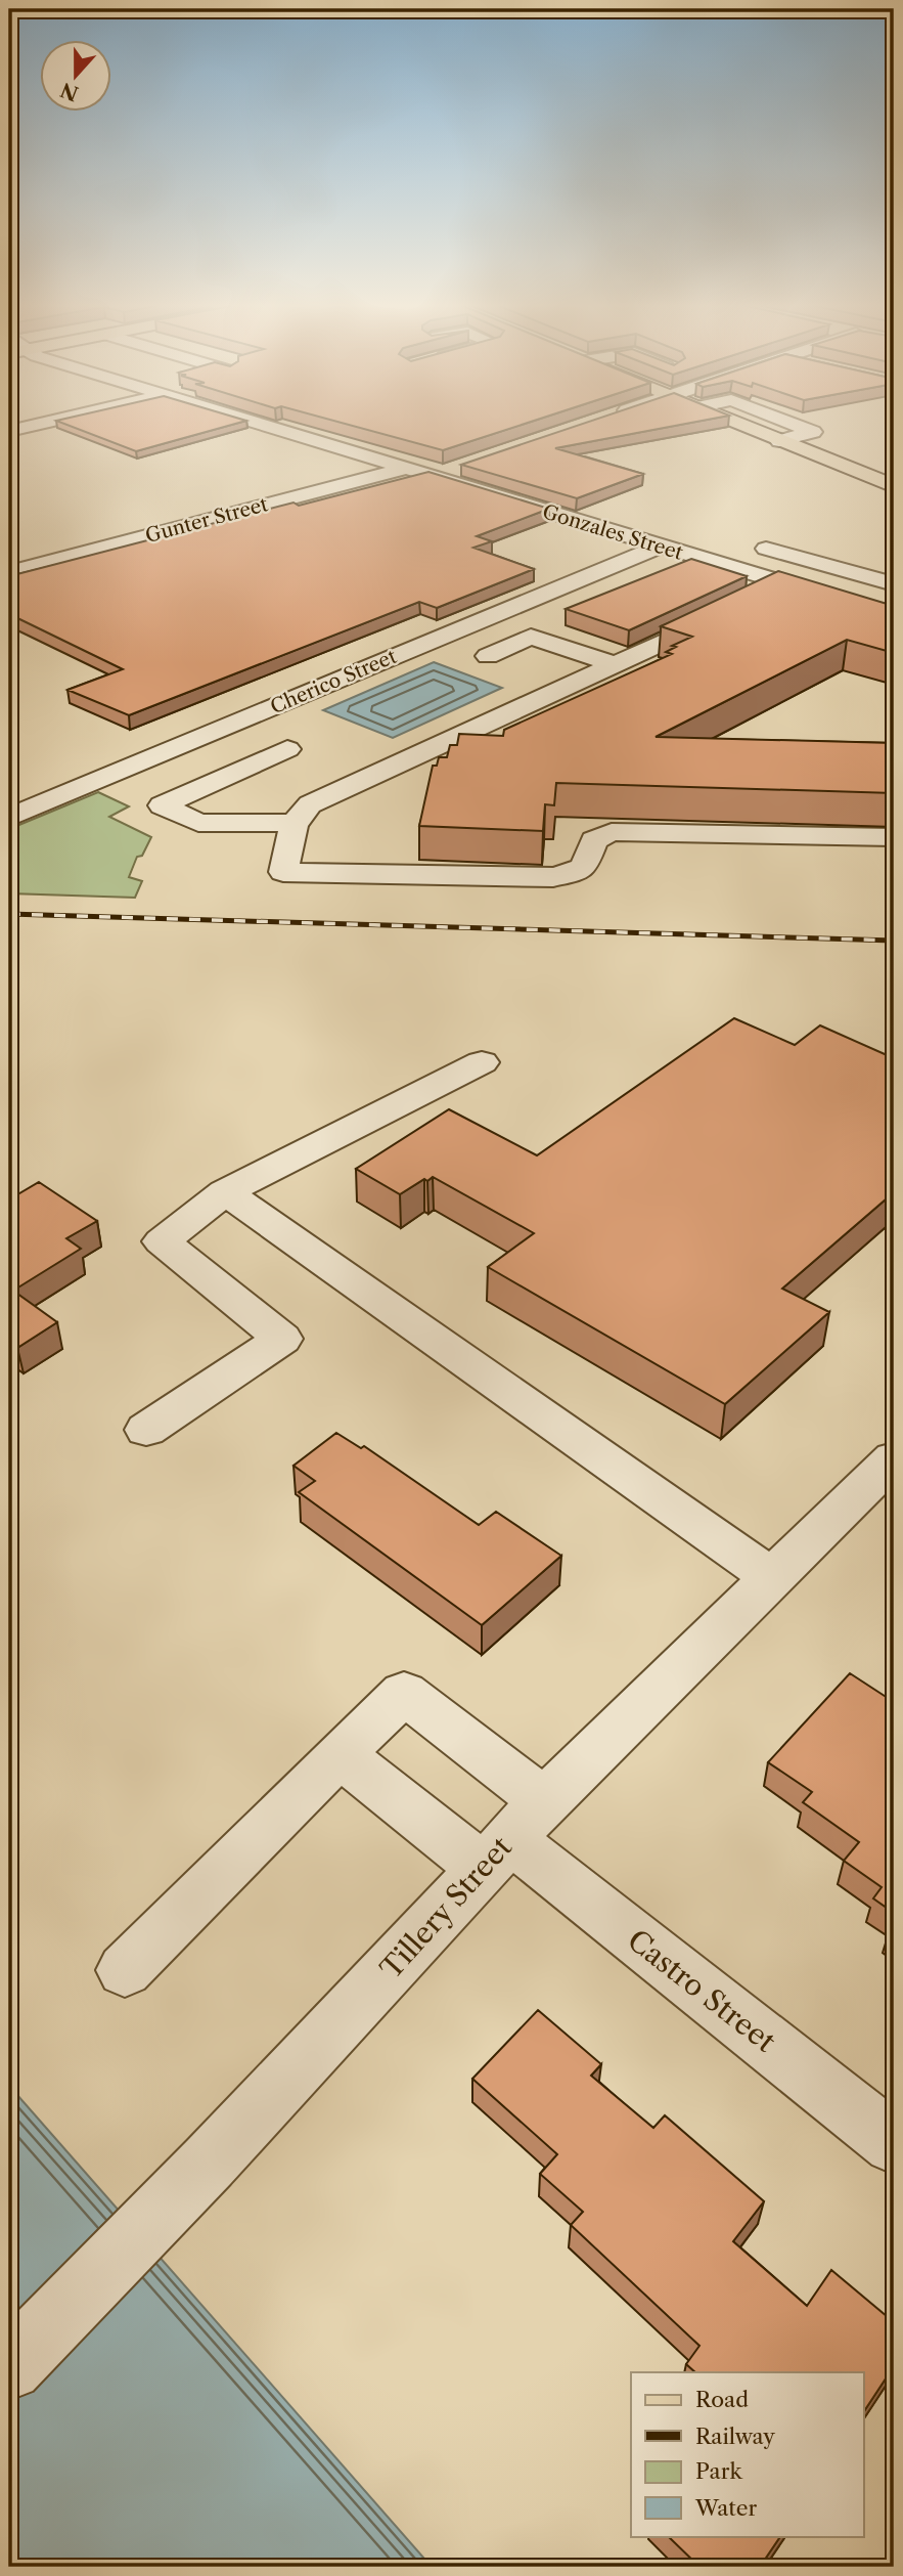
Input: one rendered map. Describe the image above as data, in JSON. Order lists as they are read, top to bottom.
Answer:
{
  "streets": {
    "street": [
      "Gunter Street",
      "Gonzales Street",
      "Cherico Street",
      "Tillery Street",
      "Castro Street"
    ]
  },
  "crossings": [
    ["Gunter Street", "Gonzales Street"],
    ["Gonzales Street", "Cherico Street"],
    ["Tillery Street", "Castro Street"]
  ],
  "legend": [
    "Road",
    "Railway",
    "Park",
    "Water"
  ],
  "north": "bottom"
}
